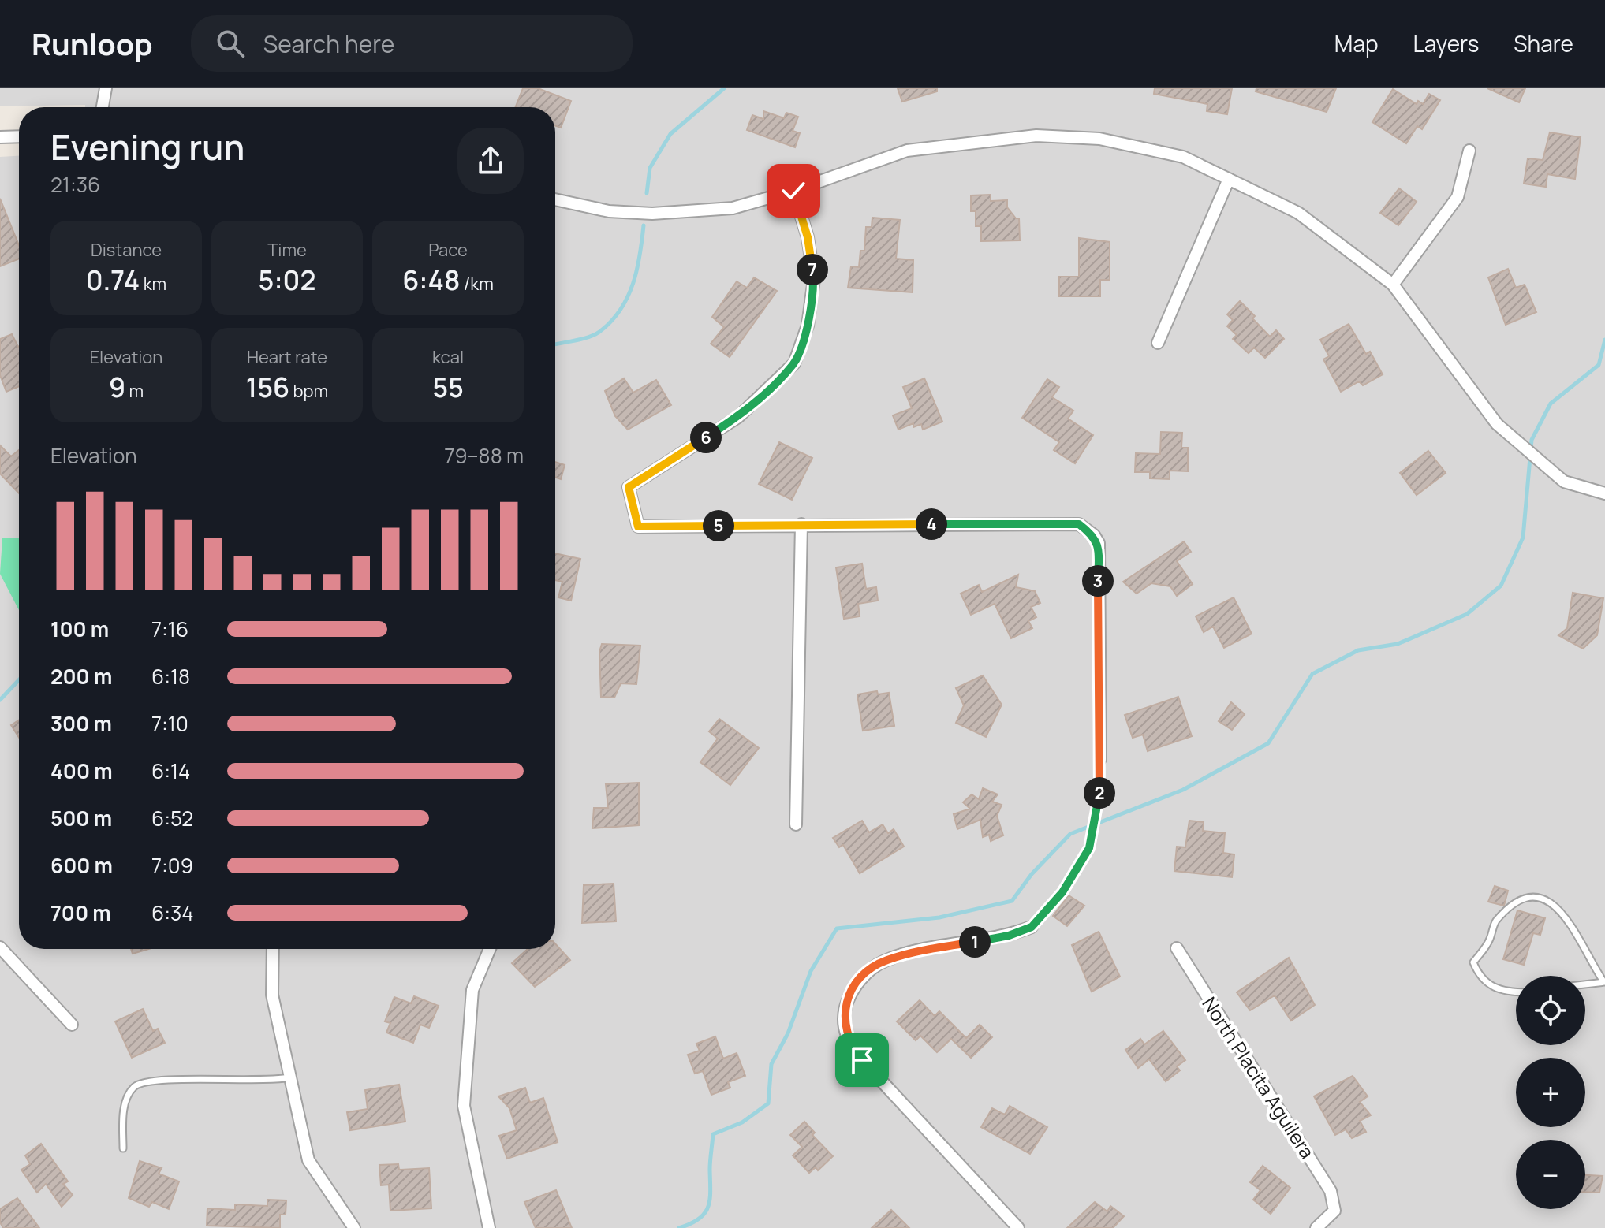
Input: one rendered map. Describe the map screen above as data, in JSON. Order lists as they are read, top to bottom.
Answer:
{
  "streets": {
    "street": ["North Placita Aguilera"]
  },
  "page": {
    "header": "Runloop",
    "search": "Search here",
    "nav": ["Map", "Layers", "Share"],
    "heading": ["Evening run", "21:36"],
    "stats": [
      ["Distance", "0.74 km"],
      ["Time", "5:02"],
      ["Pace", "6:48 /km"],
      ["Elevation", "9 m"],
      ["Heart rate", "156 bpm"],
      ["kcal", "55"]
    ],
    "pins": [
      "7",
      "6",
      "4",
      "5",
      "3",
      "2",
      "1"
    ],
    "chart": ["Elevation", "79–88 m"],
    "list": [
      {
        "name": "100 m",
        "note": "7:16"
      },
      {
        "name": "200 m",
        "note": "6:18"
      },
      {
        "name": "300 m",
        "note": "7:10"
      },
      {
        "name": "400 m",
        "note": "6:14"
      },
      {
        "name": "500 m",
        "note": "6:52"
      },
      {
        "name": "600 m",
        "note": "7:09"
      },
      {
        "name": "700 m",
        "note": "6:34"
      }
    ],
    "map_buttons": ["+", "−"]
  }
}
